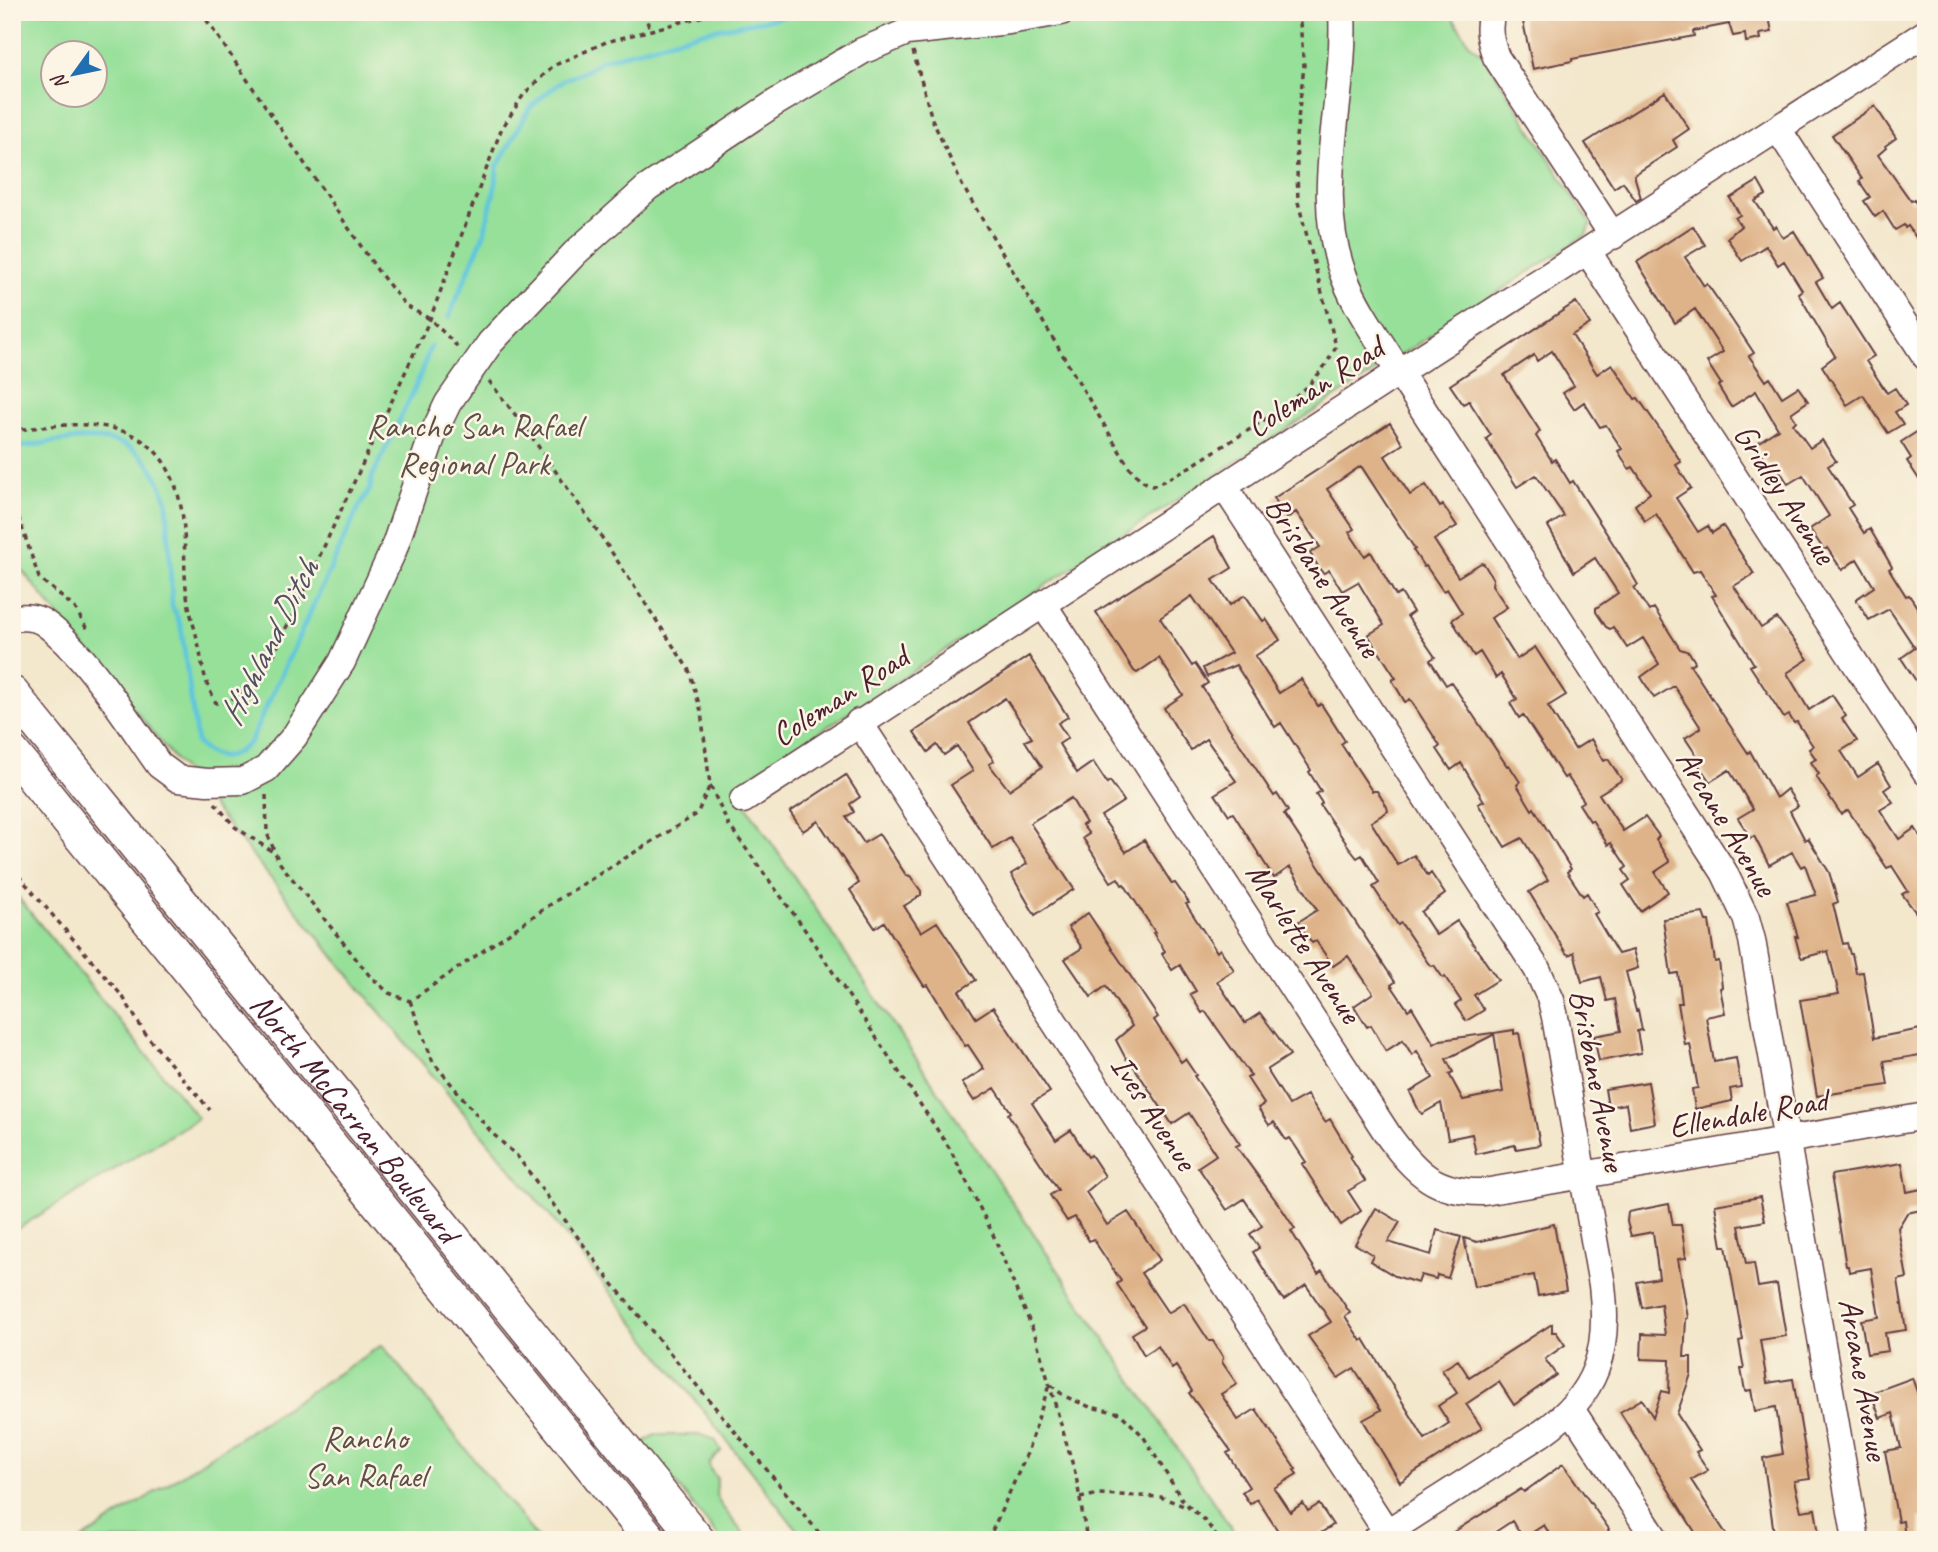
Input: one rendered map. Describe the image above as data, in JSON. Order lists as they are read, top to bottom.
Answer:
{
  "streets": {
    "main road": ["North McCarran Boulevard"],
    "street": [
      "Coleman Road",
      "Gridley Avenue",
      "Brisbane Avenue",
      "Arcane Avenue",
      "Marlette Avenue",
      "Ives Avenue",
      "Ellendale Road"
    ]
  },
  "crossings": [
    ["Coleman Road", "Gridley Avenue"],
    ["Coleman Road", "Brisbane Avenue"],
    ["Coleman Road", "Arcane Avenue"],
    ["Coleman Road", "Marlette Avenue"],
    ["Coleman Road", "Ives Avenue"],
    ["Brisbane Avenue", "Marlette Avenue"],
    ["Brisbane Avenue", "Ives Avenue"],
    ["Brisbane Avenue", "Ellendale Road"],
    ["Arcane Avenue", "Ellendale Road"],
    ["Marlette Avenue", "Ellendale Road"]
  ],
  "water": ["Highland Ditch"],
  "parks": ["Rancho San Rafael Regional Park", "Rancho San Rafael"],
  "north": "bottom left"
}
